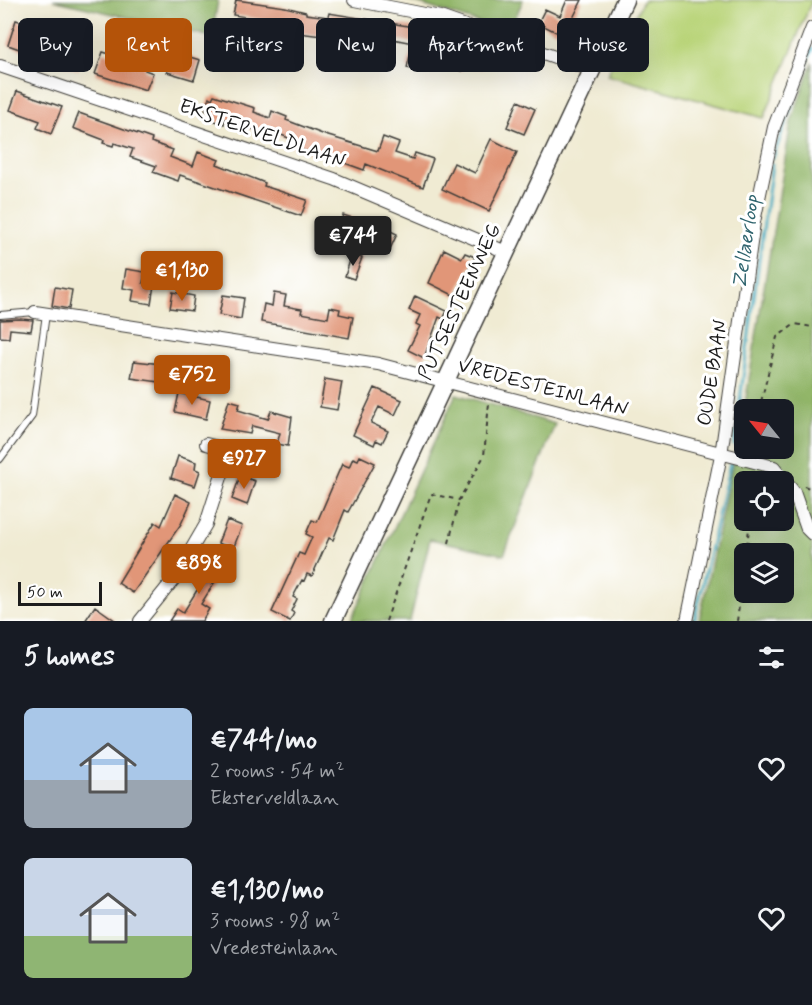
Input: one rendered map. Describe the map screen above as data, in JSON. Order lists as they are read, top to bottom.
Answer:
{
  "streets": {
    "main road": ["PUTSESTEENWEG"],
    "street": ["EKSTERVELDLAAN", "OUDE BAAN", "VREDESTEINLAAN"]
  },
  "crossings": [
    ["EKSTERVELDLAAN", "PUTSESTEENWEG"],
    ["PUTSESTEENWEG", "VREDESTEINLAAN"],
    ["OUDE BAAN", "VREDESTEINLAAN"]
  ],
  "water": ["Zellaerloop"],
  "scale_bar": "50 m",
  "north": "top left",
  "page": {
    "chip": [
      "Buy",
      "Rent",
      "Filters",
      "New",
      "Apartment",
      "House"
    ],
    "price": [
      "€744",
      "€1,130",
      "€752",
      "€927",
      "€898"
    ],
    "scale": "50 m",
    "heading": "5 homes",
    "list": [
      {
        "name": "€744/mo",
        "note": "2 rooms · 54 m² · Eksterveldlaan"
      },
      {
        "name": "€1,130/mo",
        "note": "3 rooms · 98 m² · Vredesteinlaan"
      }
    ]
  }
}
